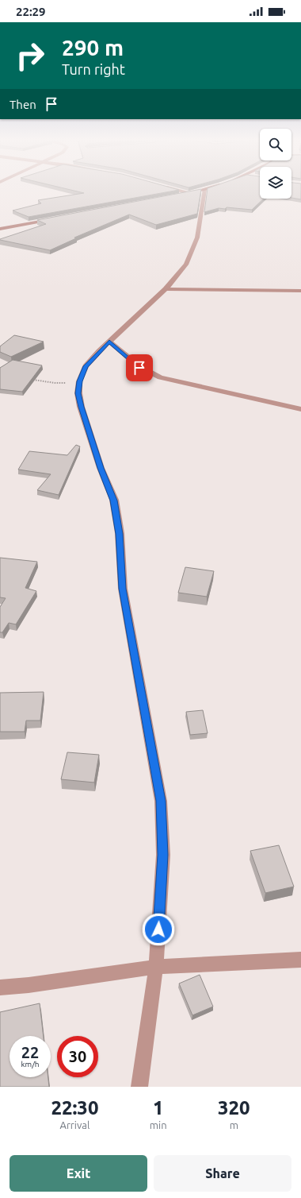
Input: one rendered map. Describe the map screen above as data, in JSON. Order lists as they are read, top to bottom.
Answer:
{
  "page": {
    "status": "22:29",
    "turn": ["290 m", "Turn right"],
    "then": "Then",
    "speed": "22 km/h",
    "limit": "30",
    "eta": [
      "22:30",
      "Arrival",
      "1",
      "min",
      "320",
      "m"
    ],
    "buttons": ["Exit", "Share"]
  }
}
